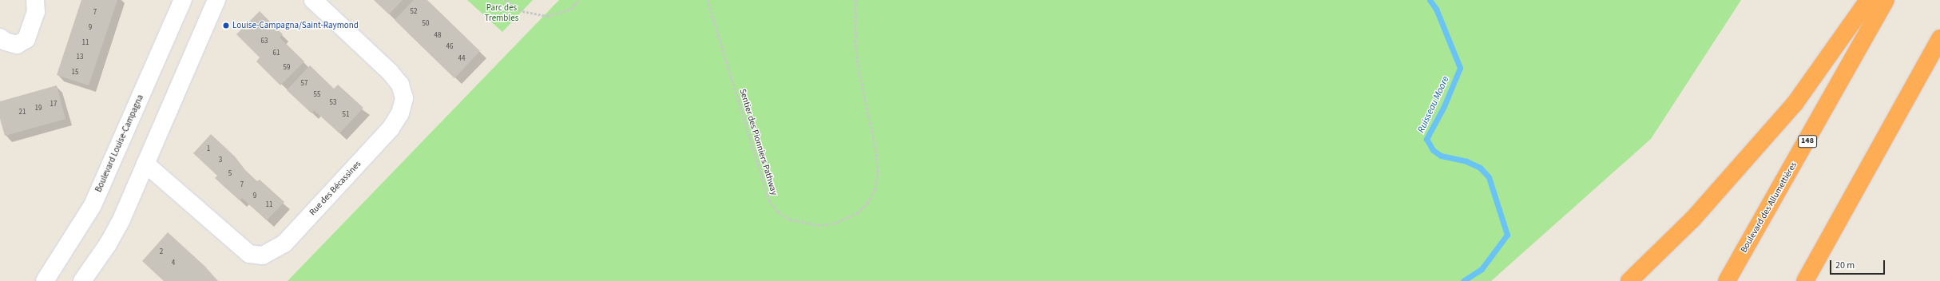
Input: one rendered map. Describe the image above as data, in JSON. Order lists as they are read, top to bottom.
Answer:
{
  "streets": {
    "highway": ["148", "Boulevard des Allumettières"],
    "street": ["Boulevard Louise-Campagna", "Rue des Bécassines"],
    "path": ["Sentier des Pionniers Pathway"]
  },
  "water": ["Ruisseau Moore"],
  "parks": ["Parc des Trembles"],
  "places": ["Louise-Campagna/Saint-Raymond"],
  "house_numbers": [
    "52",
    "7",
    "50",
    "9",
    "48",
    "63",
    "11",
    "46",
    "61",
    "13",
    "44",
    "59",
    "15",
    "57",
    "55",
    "53",
    "17",
    "19",
    "21",
    "51",
    "1",
    "3",
    "5",
    "7",
    "9",
    "11",
    "2",
    "4"
  ],
  "scale_bar": "20 m"
}
